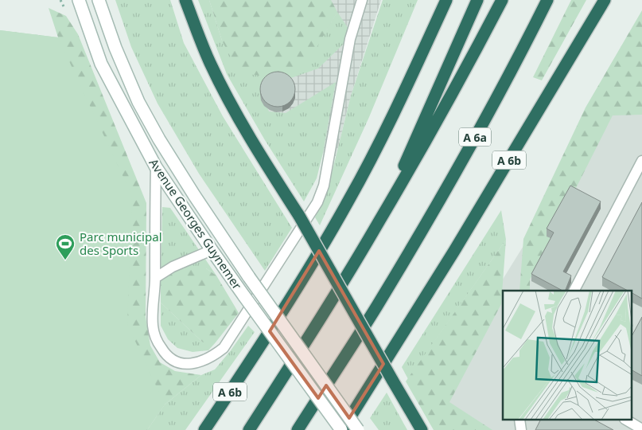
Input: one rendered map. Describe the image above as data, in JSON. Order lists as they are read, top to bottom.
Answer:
{
  "streets": {
    "highway": ["A 6a", "A 6b"],
    "main road": ["Avenue Georges Guynemer"]
  },
  "crossings": [
    ["A 6b", "Avenue Georges Guynemer"]
  ],
  "places": {
    "sports": ["Parc municipal des Sports"]
  }
}
